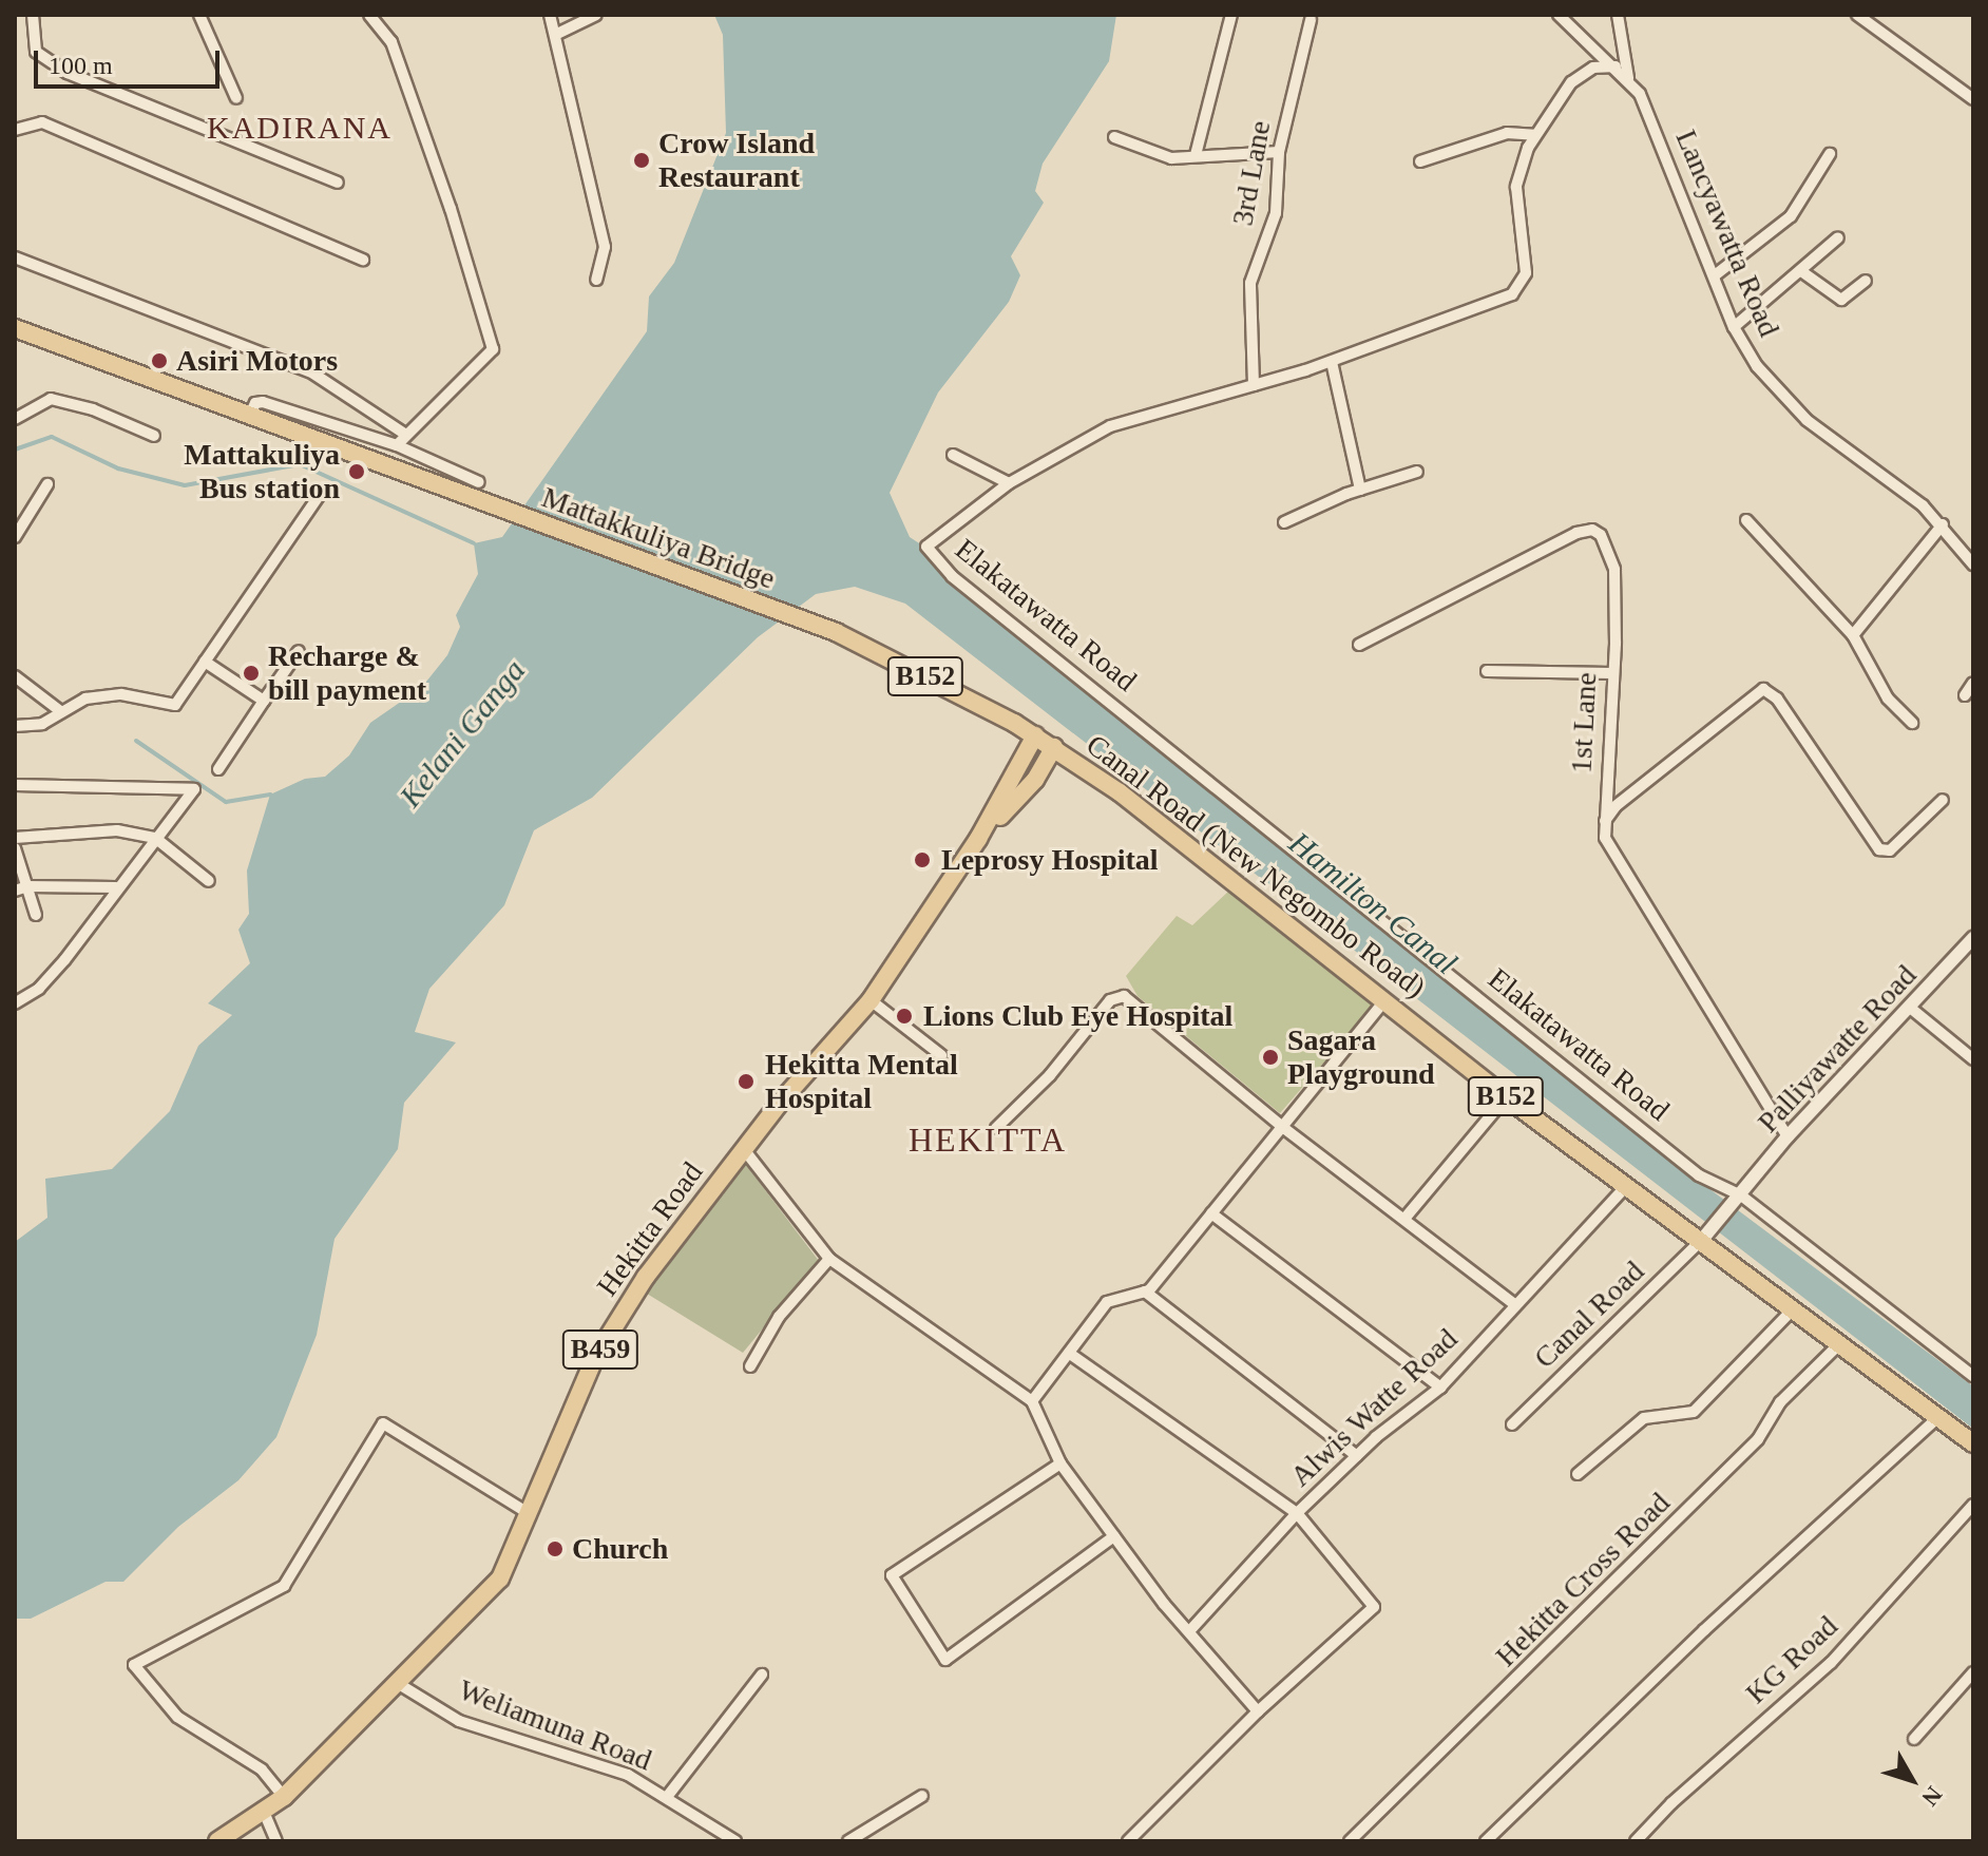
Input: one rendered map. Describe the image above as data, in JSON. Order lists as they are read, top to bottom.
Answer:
{
  "streets": {
    "main road": [
      "Mattakkuliya Bridge",
      "B152",
      "Canal Road (New Negombo Road)",
      "Hekitta Road",
      "B459"
    ],
    "street": [
      "3rd Lane",
      "Lancyawatta Road",
      "Elakatawatta Road",
      "1st Lane",
      "Palliyawatte Road",
      "Canal Road",
      "Alwis Watte Road",
      "Hekitta Cross Road",
      "KG Road",
      "Weliamuna Road"
    ]
  },
  "crossings": [
    ["Mattakkuliya Bridge", "Canal Road (New Negombo Road)"],
    ["Elakatawatta Road", "Palliyawatte Road"],
    ["1st Lane", "Palliyawatte Road"],
    ["Canal Road (New Negombo Road)", "Palliyawatte Road"],
    ["Canal Road (New Negombo Road)", "Hekitta Road"],
    ["Canal Road (New Negombo Road)", "Canal Road"],
    ["Canal Road (New Negombo Road)", "Alwis Watte Road"],
    ["Canal Road (New Negombo Road)", "Hekitta Cross Road"],
    ["Palliyawatte Road", "Canal Road"],
    ["Hekitta Road", "Weliamuna Road"]
  ],
  "districts": ["KADIRANA", "HEKITTA"],
  "water": ["Kelani Ganga", "Hamilton Canal"],
  "places": [
    "Crow Island Restaurant",
    "Asiri Motors",
    "Mattakuliya Bus station",
    "Recharge & bill payment",
    "Leprosy Hospital",
    "Lions Club Eye Hospital",
    "Sagara Playground",
    "Hekitta Mental Hospital",
    "Church"
  ],
  "scale_bar": "100 m",
  "north": "bottom right"
}
